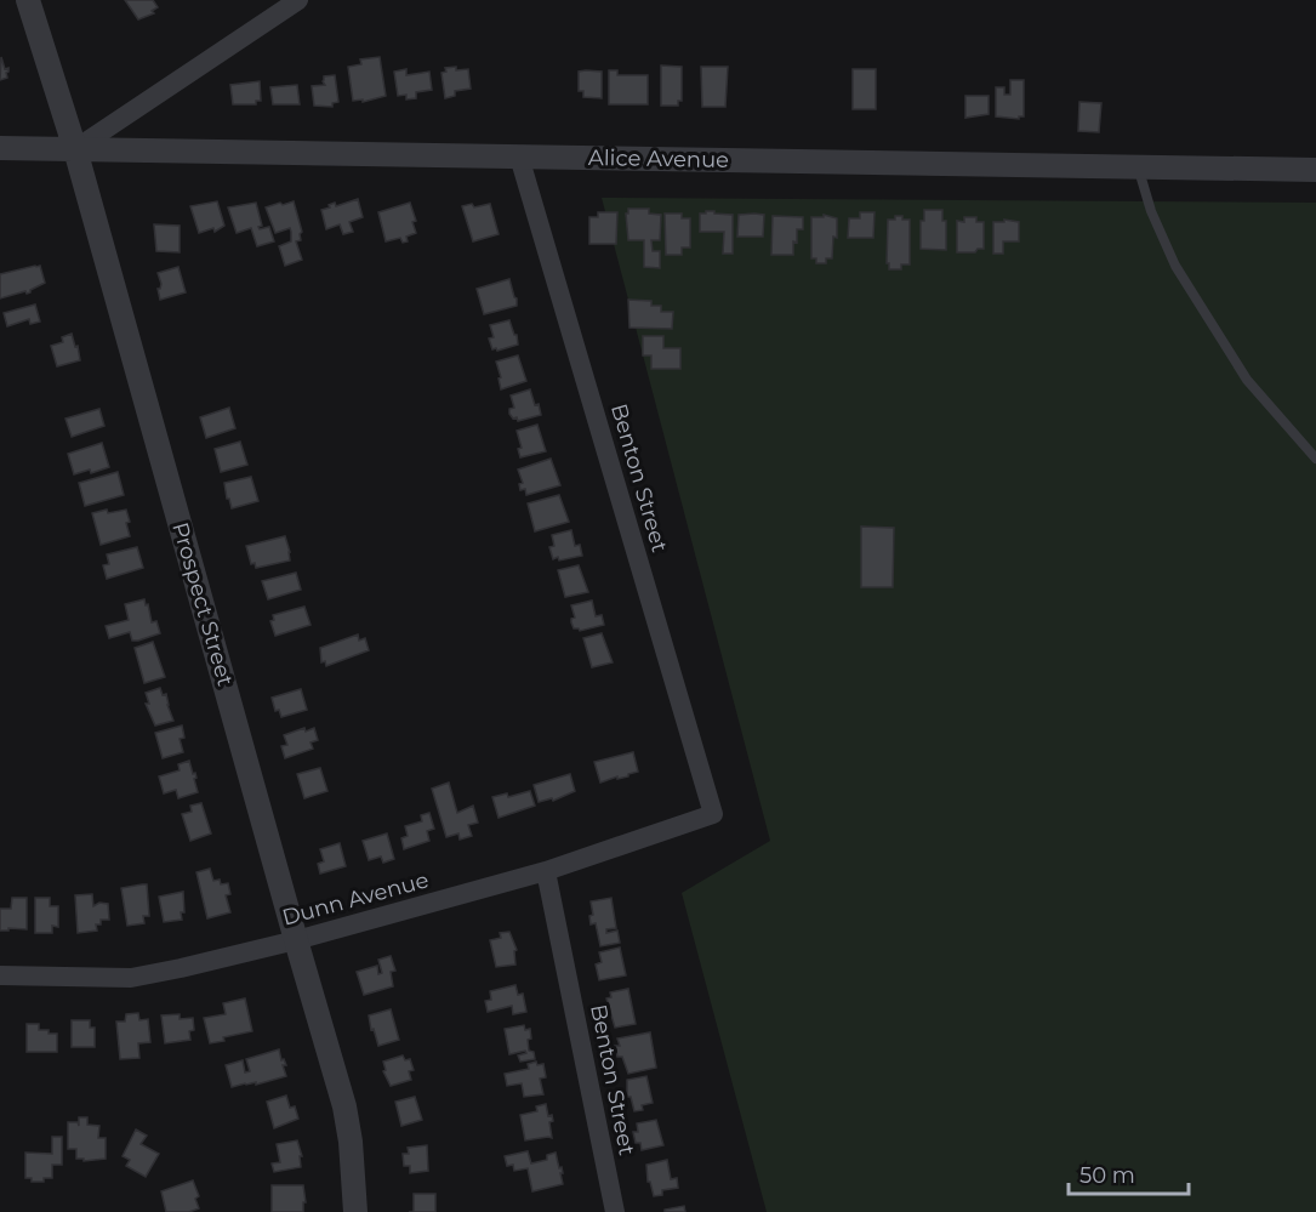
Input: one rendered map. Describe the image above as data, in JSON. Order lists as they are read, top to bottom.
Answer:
{
  "streets": {
    "street": [
      "Alice Avenue",
      "Benton Street",
      "Prospect Street",
      "Dunn Avenue"
    ]
  },
  "crossings": [
    ["Alice Avenue", "Benton Street"],
    ["Alice Avenue", "Prospect Street"],
    ["Benton Street", "Dunn Avenue"],
    ["Prospect Street", "Dunn Avenue"]
  ],
  "scale_bar": "50 m"
}
